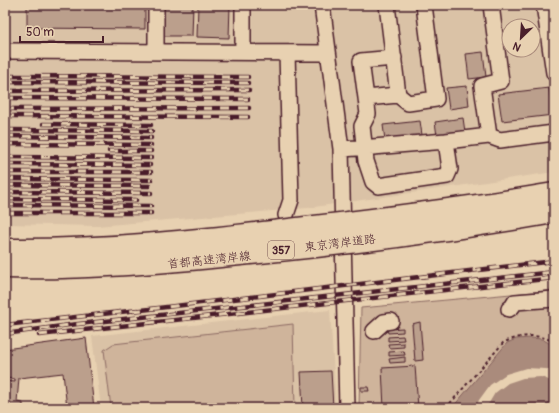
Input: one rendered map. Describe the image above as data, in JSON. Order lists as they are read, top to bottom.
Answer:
{
  "streets": {
    "highway": ["東京湾岸道路", "357", "首都高速湾岸線"]
  },
  "scale_bar": "50 m",
  "north": "bottom left"
}
